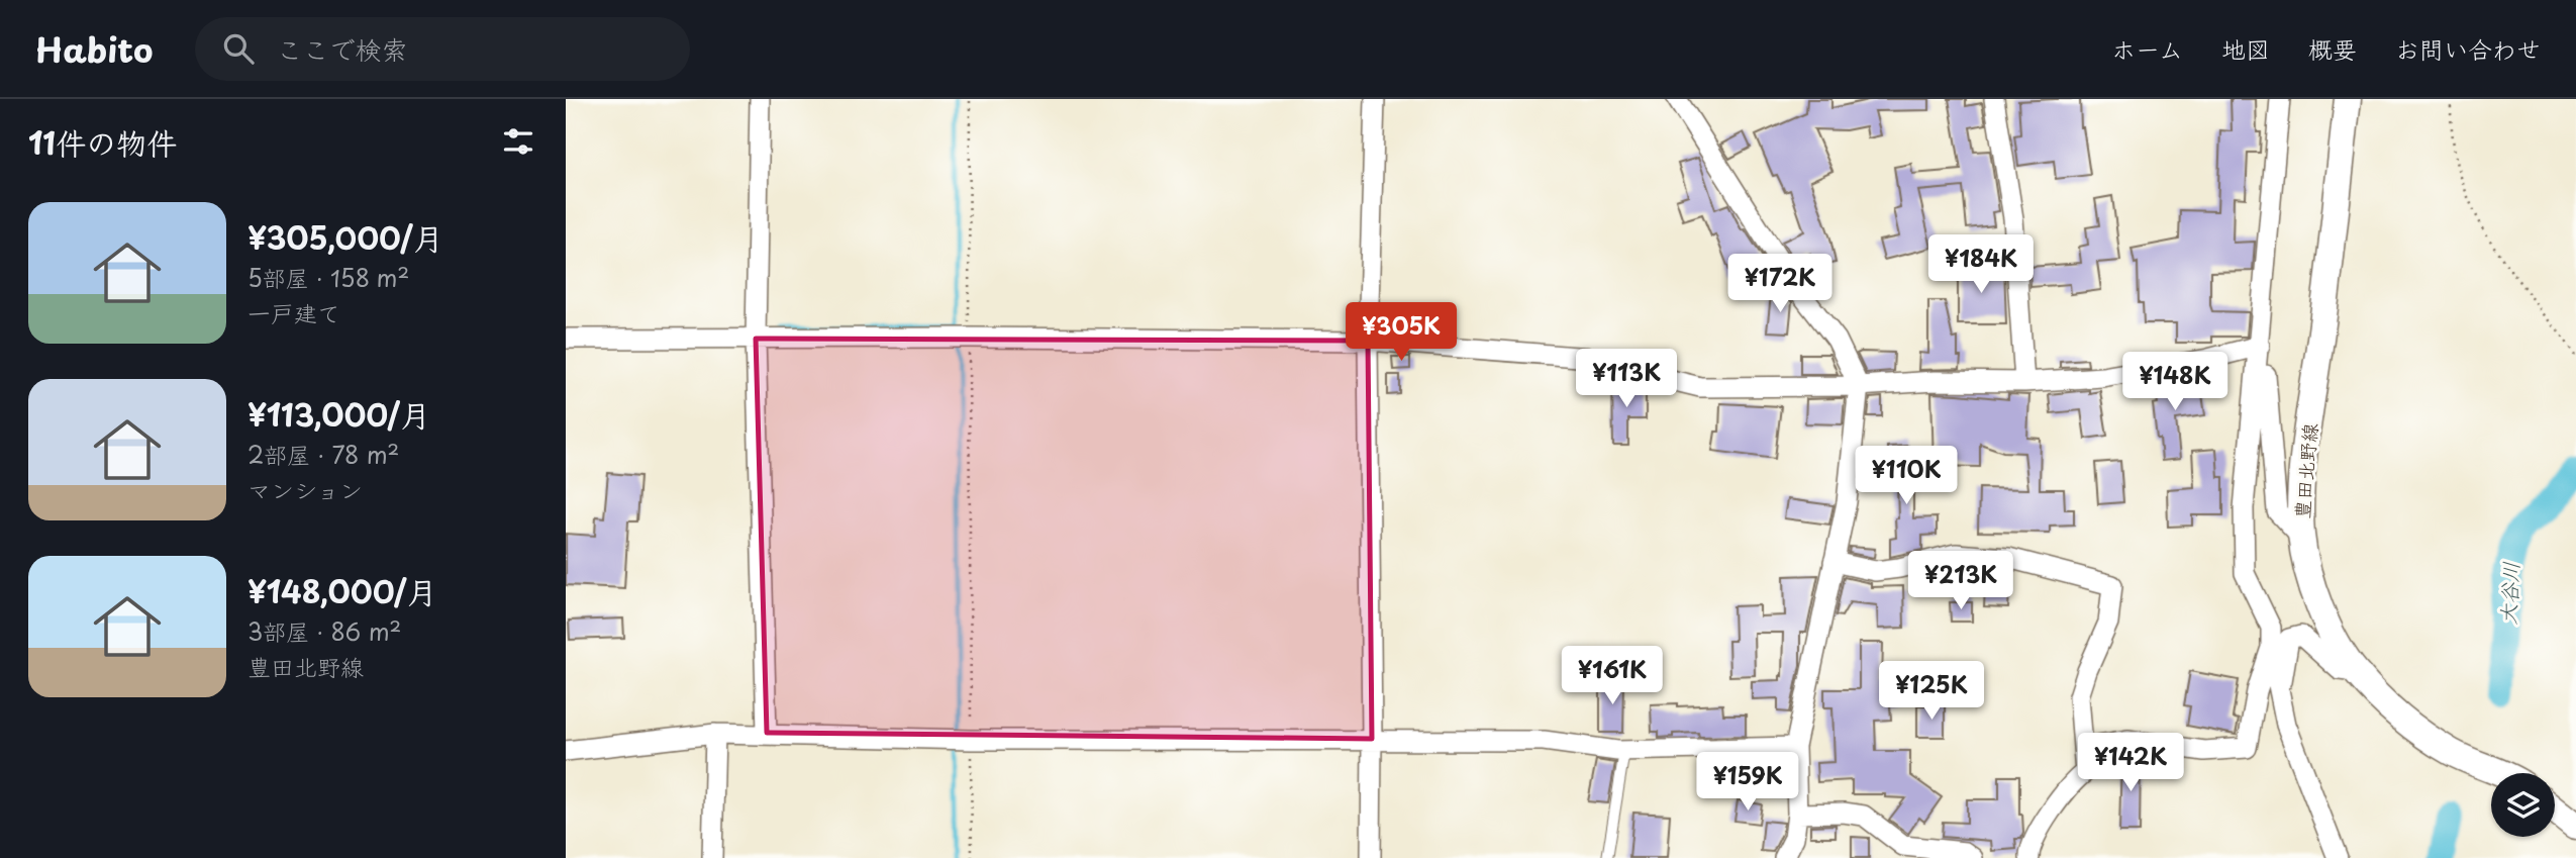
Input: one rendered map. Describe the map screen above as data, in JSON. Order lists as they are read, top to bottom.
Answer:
{
  "streets": {
    "main road": ["豊田北野線"]
  },
  "water": ["大谷川"],
  "page": {
    "header": "Habito",
    "search": "ここで検索",
    "nav": [
      "ホーム",
      "地図",
      "概要",
      "お問い合わせ"
    ],
    "heading": "11件の物件",
    "list": [
      {
        "name": "¥305,000/月",
        "note": "5部屋 · 158 m² · 一戸建て"
      },
      {
        "name": "¥113,000/月",
        "note": "2部屋 · 78 m² · マンション"
      },
      {
        "name": "¥148,000/月",
        "note": "3部屋 · 86 m² · 豊田北野線"
      }
    ],
    "price": [
      "¥184K",
      "¥172K",
      "¥305K",
      "¥113K",
      "¥148K",
      "¥110K",
      "¥213K",
      "¥161K",
      "¥125K",
      "¥142K",
      "¥159K"
    ]
  }
}
